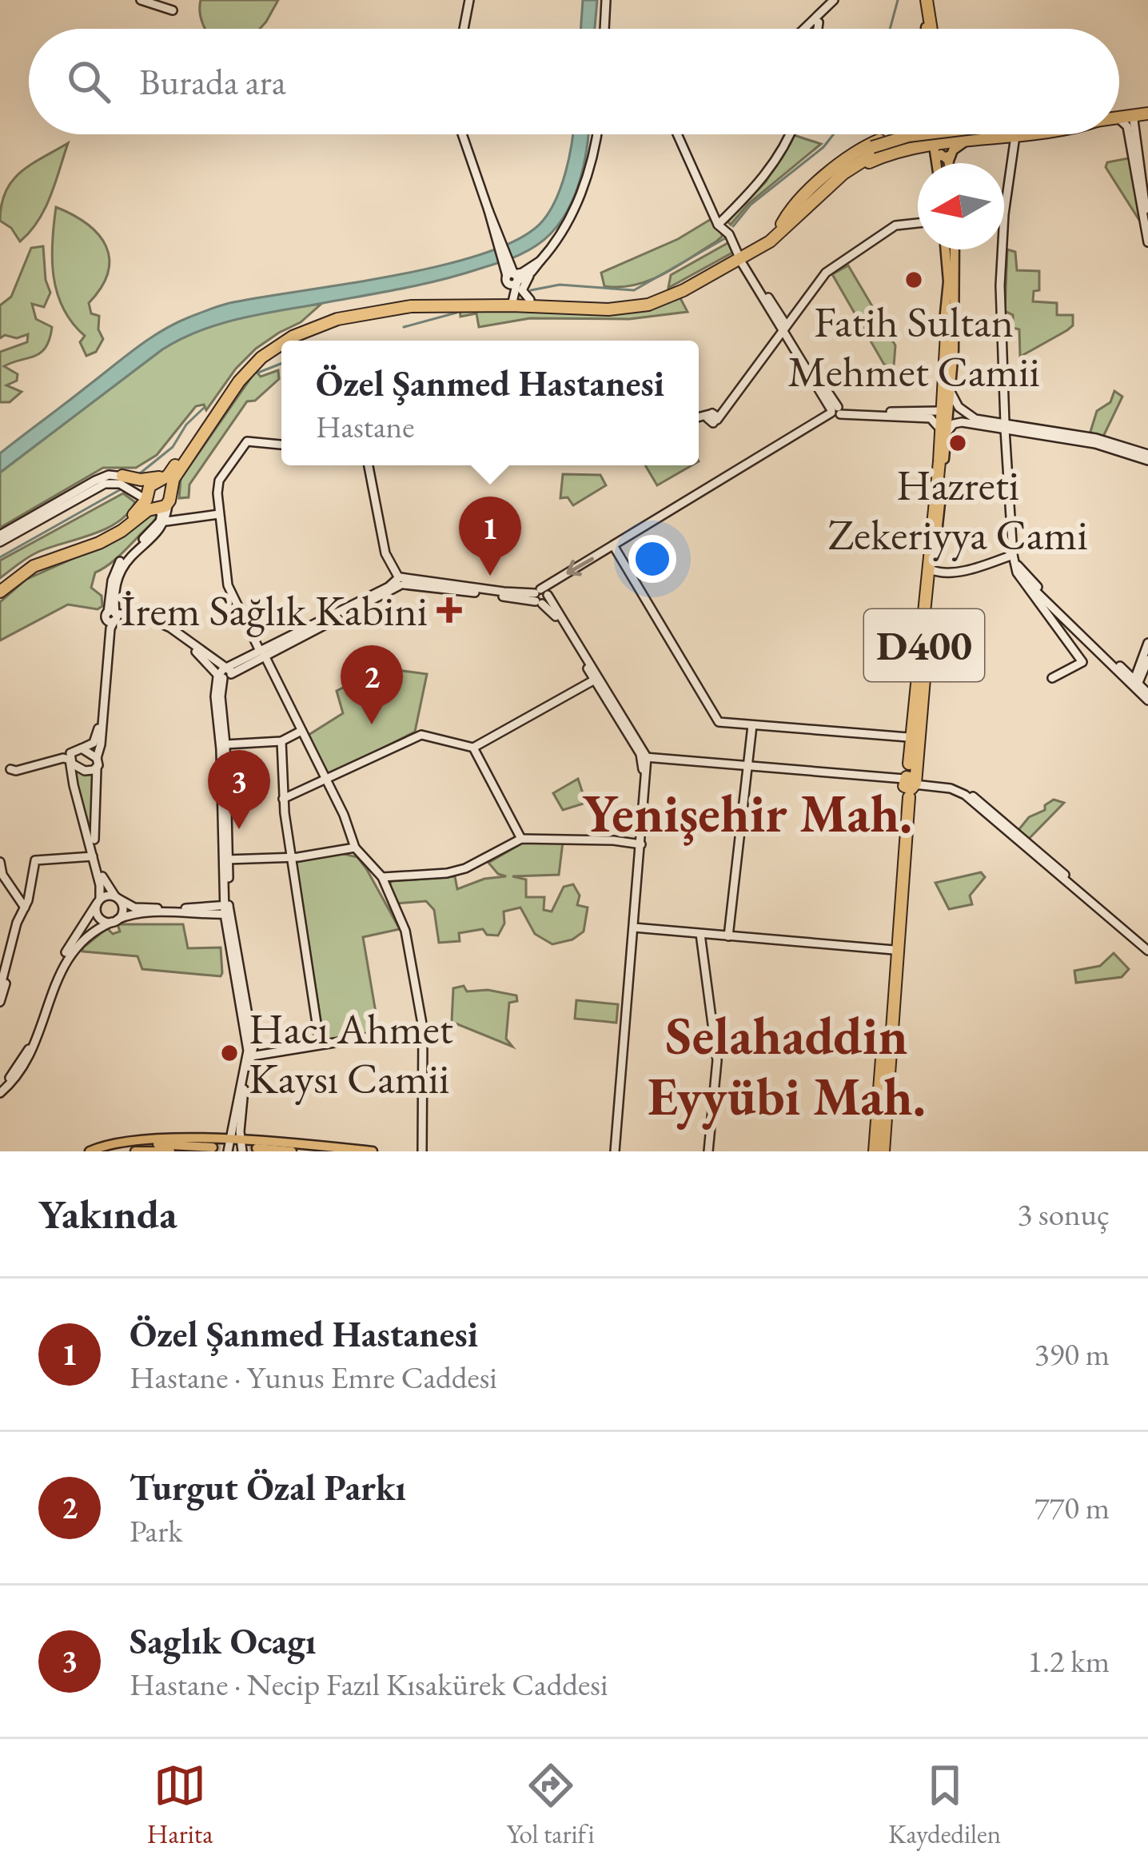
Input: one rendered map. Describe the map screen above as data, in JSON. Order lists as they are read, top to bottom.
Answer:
{
  "streets": {
    "highway": ["D400"]
  },
  "districts": ["Yenişehir Mah.", "Selahaddin Eyyübi Mah."],
  "places": {
    "other": ["Fatih Sultan Mehmet Camii", "Hazreti Zekeriyya Cami", "Hacı Ahmet Kaysı Camii"],
    "health": ["İrem Sağlık Kabini"]
  },
  "north": "left",
  "page": {
    "search": "Burada ara",
    "popup": ["Özel Şanmed Hastanesi", "Hastane"],
    "pins": ["1", "2", "3"],
    "heading": ["Yakında", "3 sonuç"],
    "list": [
      {
        "mark": "1",
        "name": "Özel Şanmed Hastanesi",
        "note": "Hastane · Yunus Emre Caddesi",
        "value": "390 m"
      },
      {
        "mark": "2",
        "name": "Turgut Özal Parkı",
        "note": "Park",
        "value": "770 m"
      },
      {
        "mark": "3",
        "name": "Saglık Ocagı",
        "note": "Hastane · Necip Fazıl Kısakürek Caddesi",
        "value": "1.2 km"
      }
    ],
    "nav": ["Harita", "Yol tarifi", "Kaydedilen"]
  }
}
